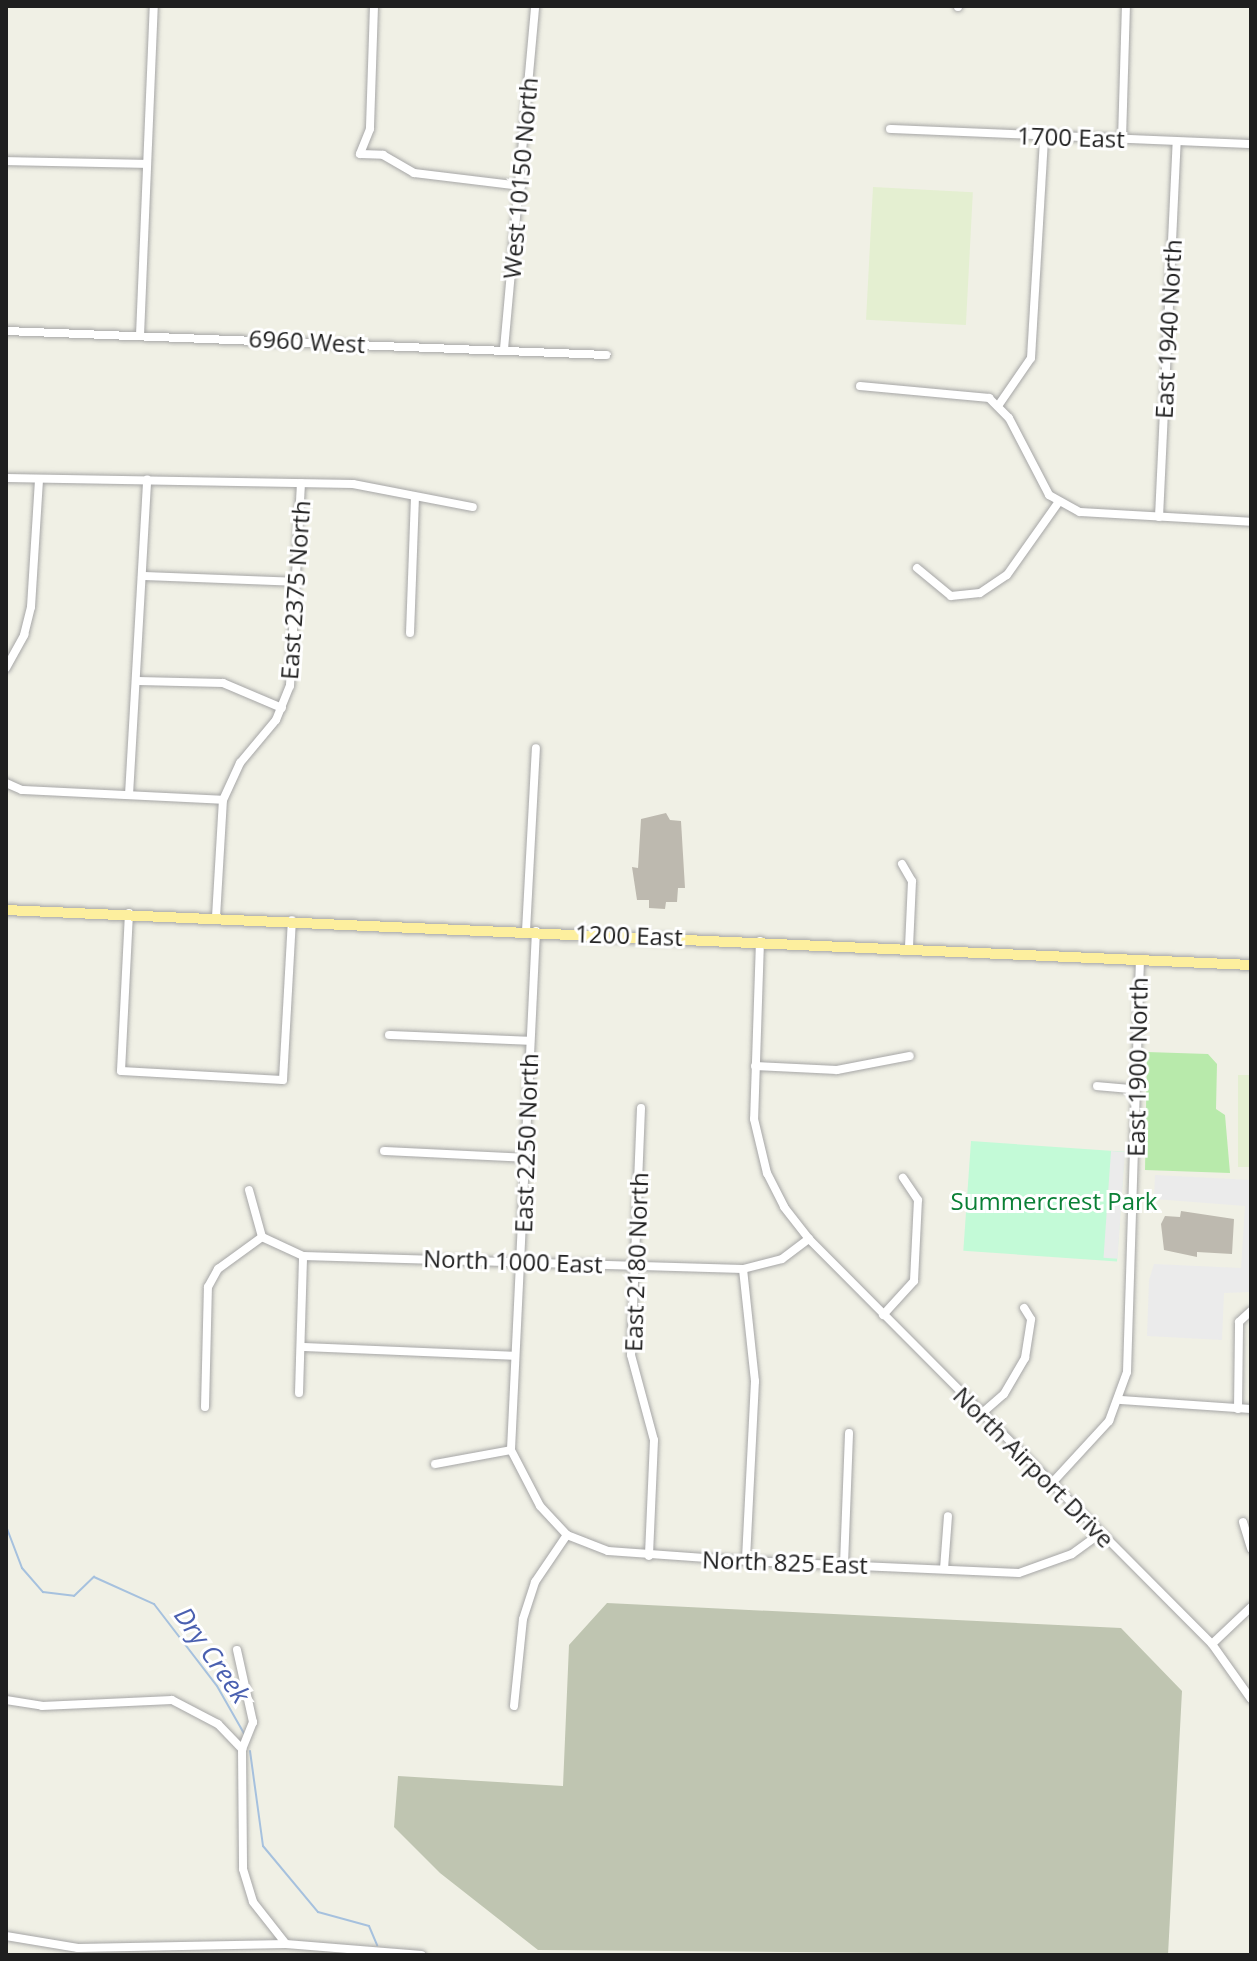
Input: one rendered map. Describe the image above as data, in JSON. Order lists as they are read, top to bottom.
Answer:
{
  "streets": {
    "main road": ["1200 East"],
    "street": [
      "1700 East",
      "West 10150 North",
      "East 1940 North",
      "6960 West",
      "East 2375 North",
      "East 1900 North",
      "East 2250 North",
      "North 1000 East",
      "East 2180 North",
      "North Airport Drive",
      "North 825 East"
    ]
  },
  "crossings": [
    ["1700 East", "East 1940 North"],
    ["West 10150 North", "6960 West"],
    ["East 2375 North", "1200 East"],
    ["1200 East", "East 1900 North"],
    ["1200 East", "East 2250 North"],
    ["1200 East", "North Airport Drive"],
    ["East 1900 North", "North Airport Drive"],
    ["East 2250 North", "North 1000 East"],
    ["East 2250 North", "North 825 East"],
    ["North 1000 East", "East 2180 North"],
    ["North 1000 East", "North Airport Drive"],
    ["East 2180 North", "North 825 East"],
    ["North Airport Drive", "North 825 East"]
  ],
  "water": ["Dry Creek"],
  "parks": ["Summercrest Park"]
}
